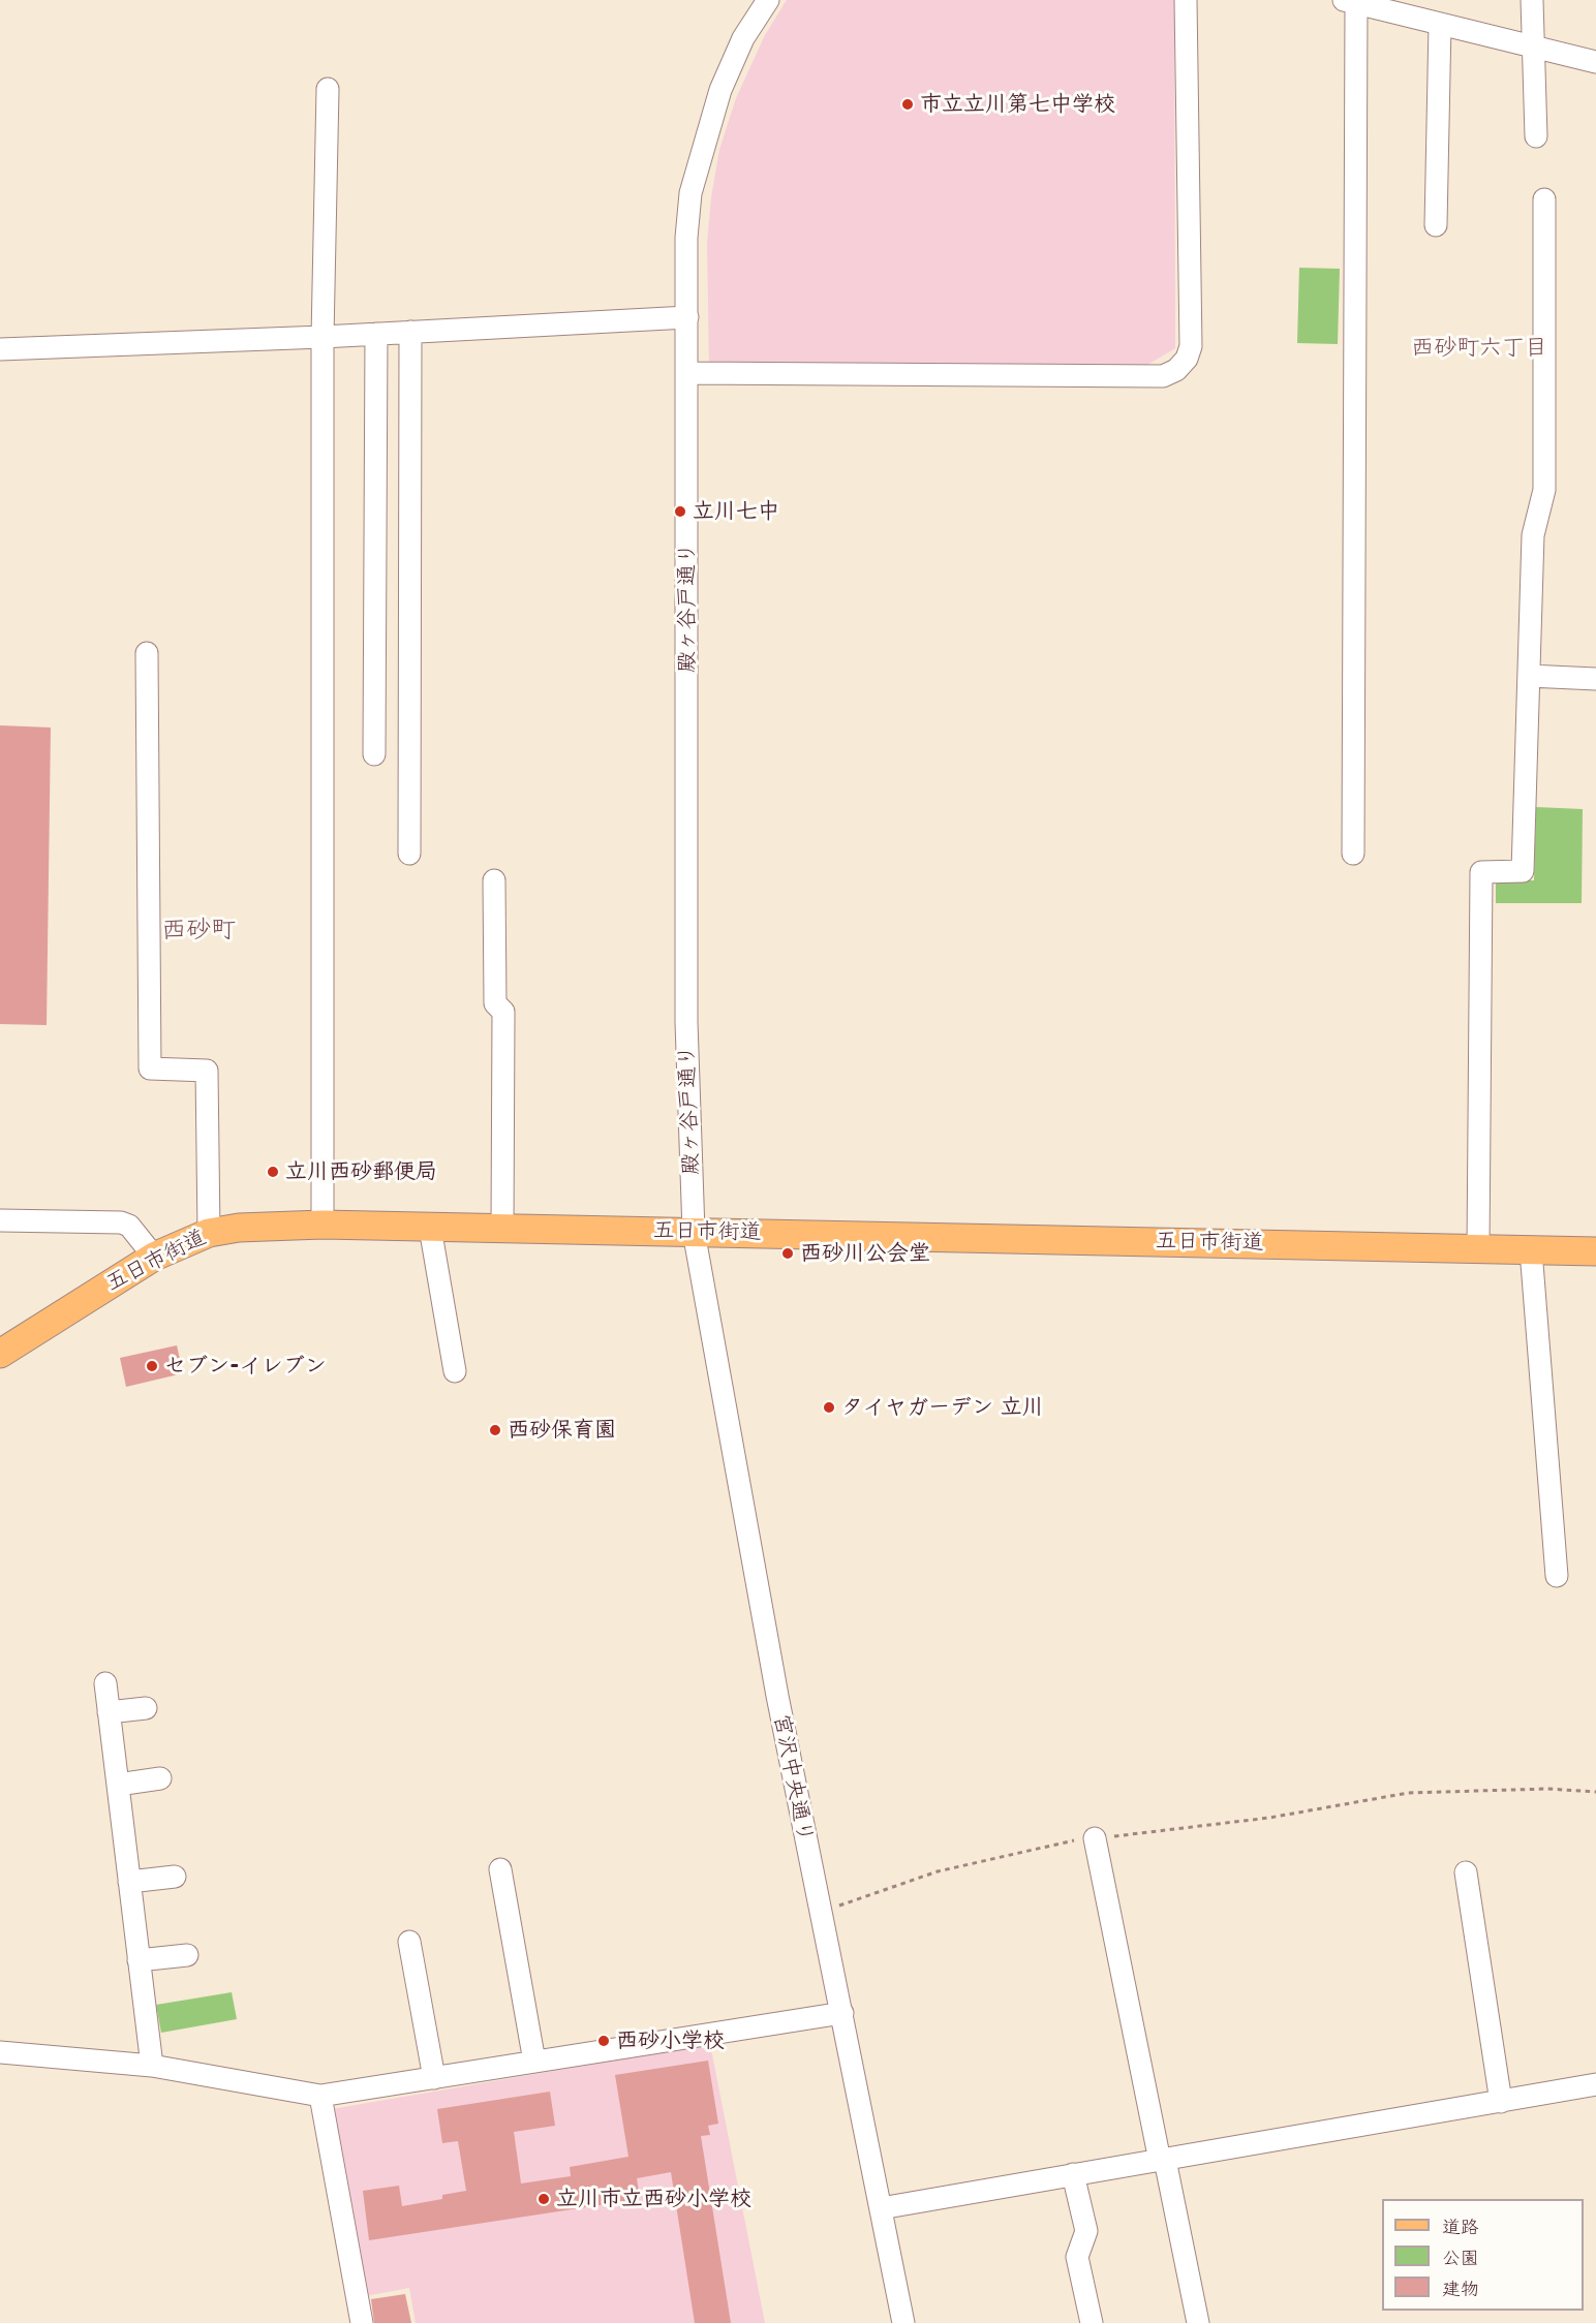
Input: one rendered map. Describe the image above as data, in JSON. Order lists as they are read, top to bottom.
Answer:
{
  "streets": {
    "main road": ["五日市街道"],
    "street": ["殿ヶ谷戸通り", "宮沢中央通り"]
  },
  "crossings": [
    ["殿ヶ谷戸通り", "五日市街道"],
    ["殿ヶ谷戸通り", "宮沢中央通り"],
    ["五日市街道", "宮沢中央通り"]
  ],
  "districts": ["西砂町六丁目", "西砂町"],
  "places": [
    "市立立川第七中学校",
    "立川七中",
    "立川西砂郵便局",
    "西砂川公会堂",
    "セブン-イレブン",
    "タイヤガーデン 立川",
    "西砂保育園",
    "西砂小学校",
    "立川市立西砂小学校"
  ],
  "legend": ["道路", "公園", "建物"]
}
